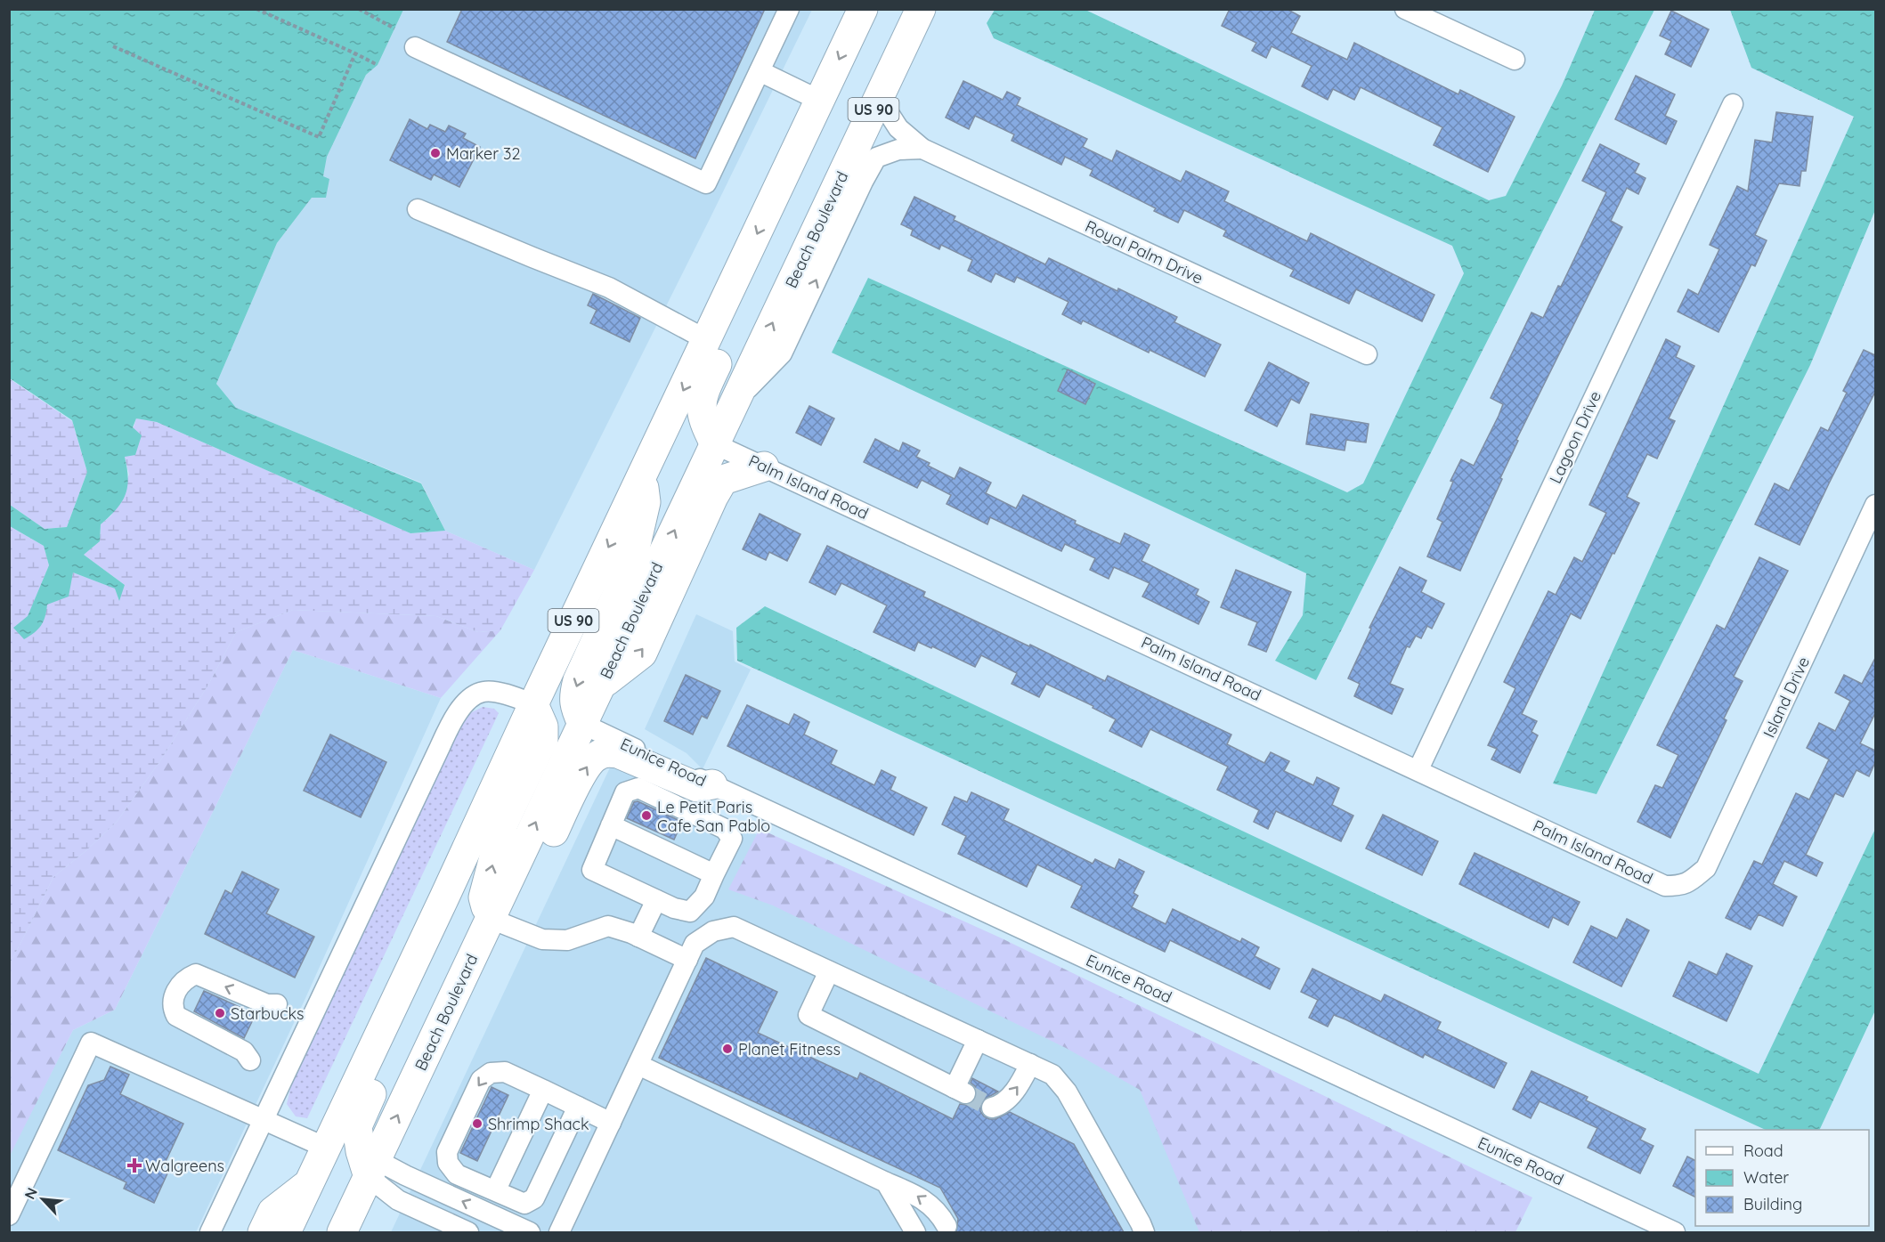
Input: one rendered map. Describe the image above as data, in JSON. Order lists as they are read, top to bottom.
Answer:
{
  "streets": {
    "highway": ["US 90", "Beach Boulevard"],
    "street": [
      "Royal Palm Drive",
      "Lagoon Drive",
      "Palm Island Road",
      "Island Drive",
      "Eunice Road"
    ]
  },
  "crossings": [
    ["Beach Boulevard", "Royal Palm Drive"],
    ["Beach Boulevard", "Palm Island Road"],
    ["Beach Boulevard", "Eunice Road"],
    ["Lagoon Drive", "Palm Island Road"],
    ["Palm Island Road", "Island Drive"]
  ],
  "one_way": ["Royal Palm Drive"],
  "places": {
    "other": [
      "Marker 32",
      "Le Petit Paris Cafe San Pablo",
      "Starbucks",
      "Planet Fitness",
      "Shrimp Shack"
    ],
    "health": ["Walgreens"]
  },
  "legend": ["Road", "Water", "Building"],
  "north": "top left"
}
